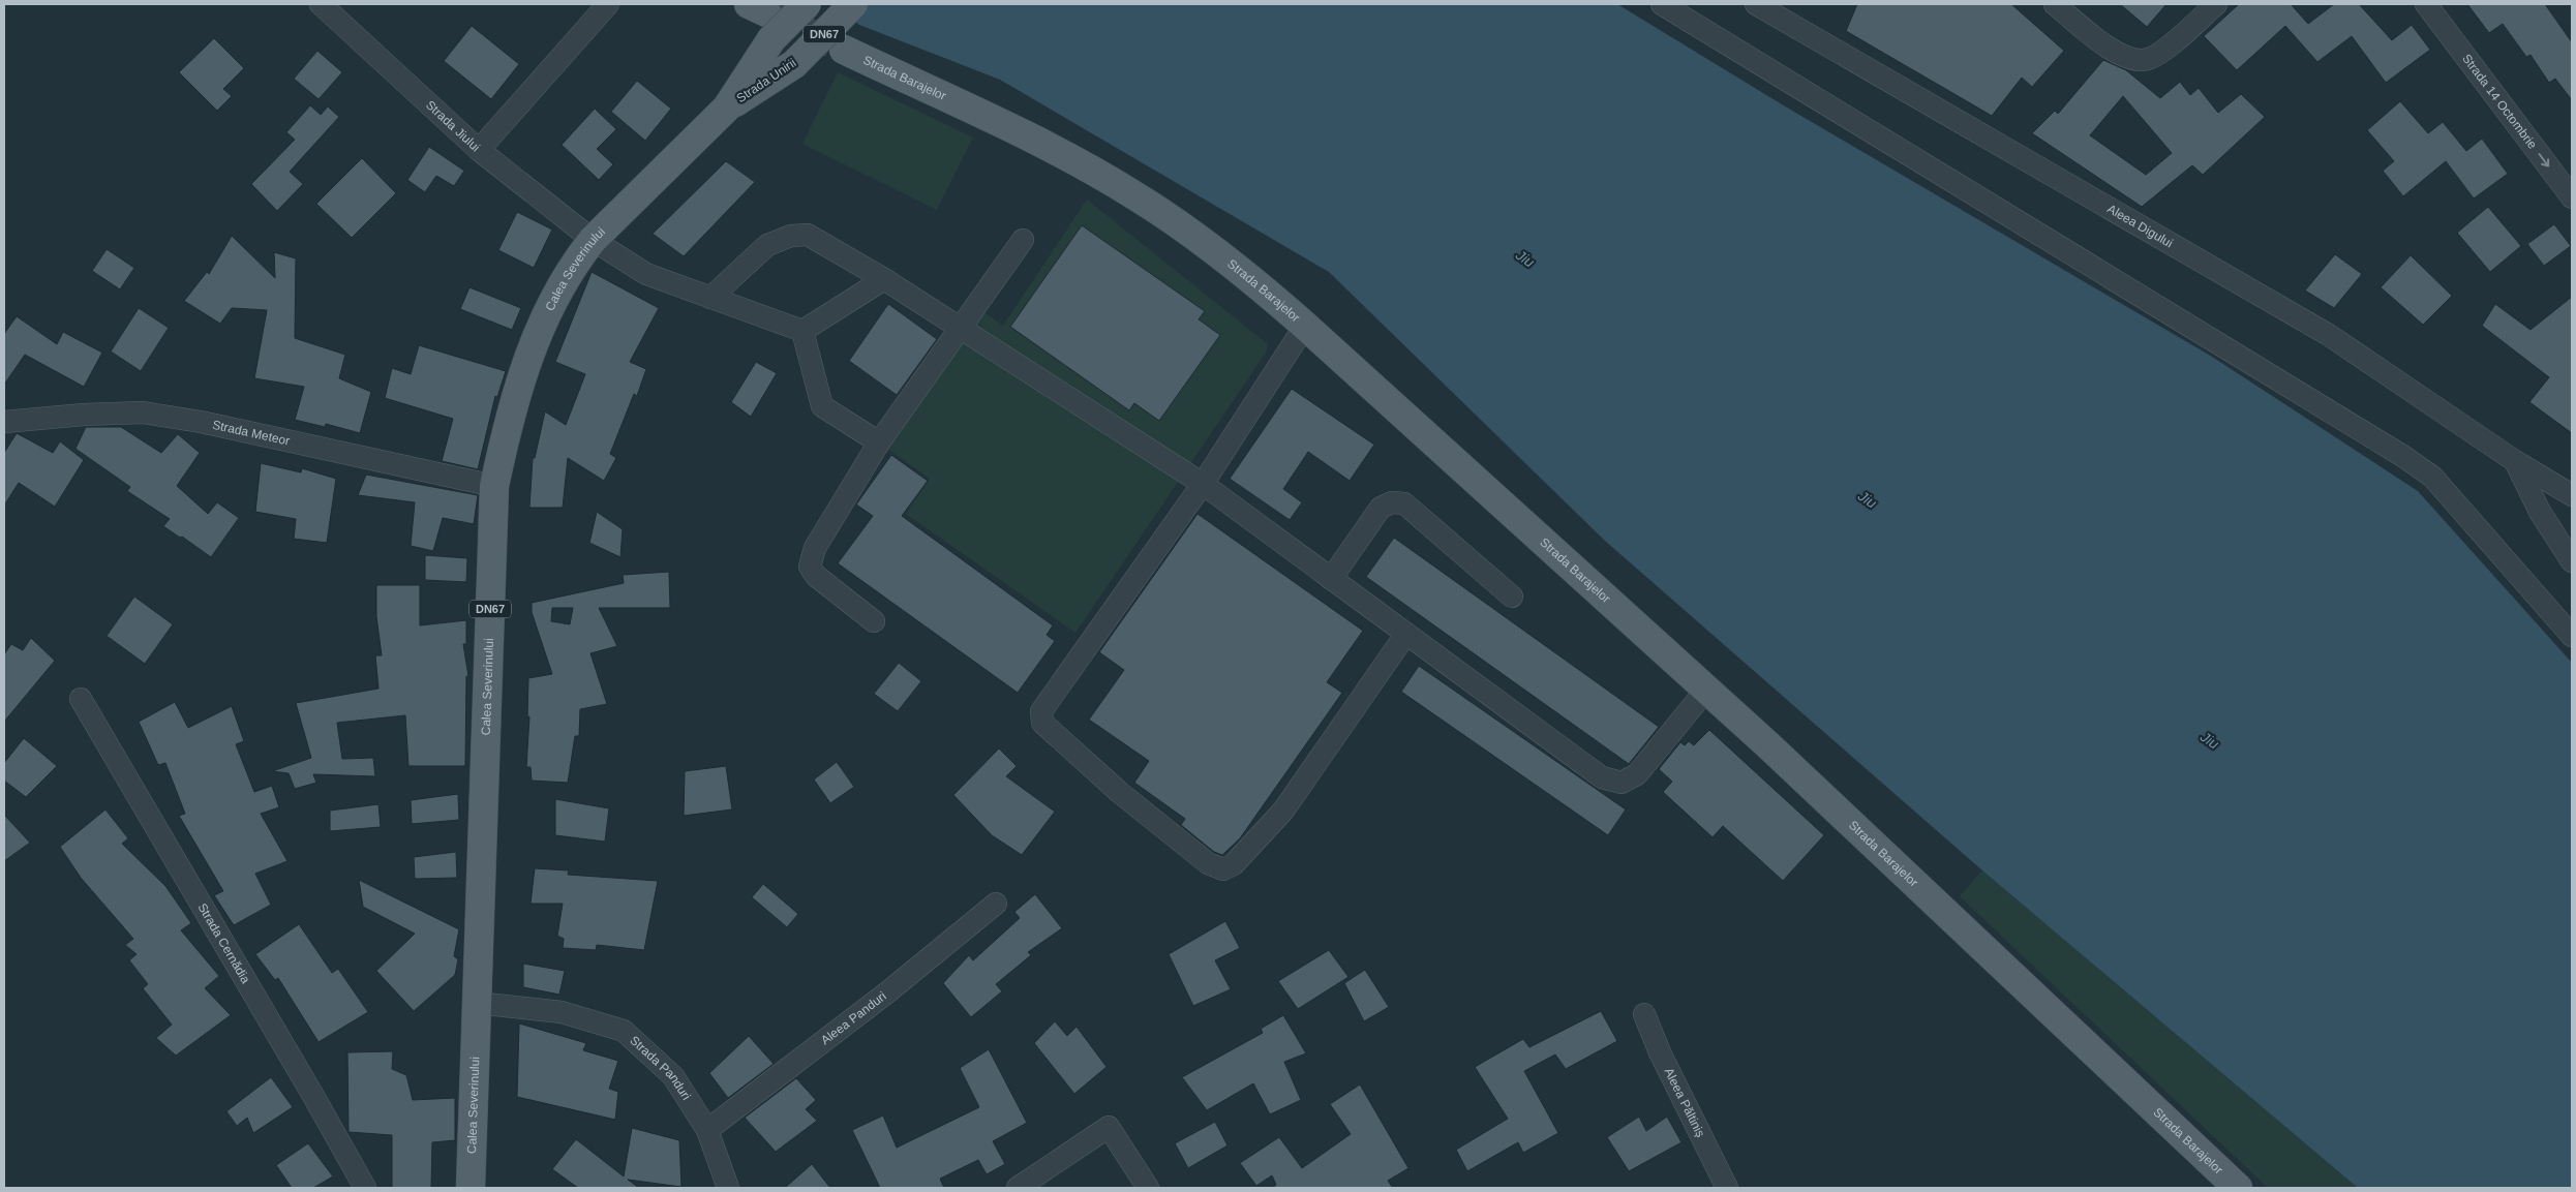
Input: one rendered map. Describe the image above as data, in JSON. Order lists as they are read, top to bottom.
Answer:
{
  "streets": {
    "main road": [
      "DN67",
      "Strada Barajelor",
      "Strada Unirii",
      "Calea Severinului"
    ],
    "street": [
      "Strada 14 Octombrie",
      "Strada Jiului",
      "Aleea Digului",
      "Strada Meteor",
      "Strada Cernădia",
      "Aleea Panduri",
      "Strada Panduri",
      "Aleea Păltiniș"
    ]
  },
  "crossings": [
    ["Strada Unirii", "Calea Severinului"],
    ["Strada Jiului", "Calea Severinului"],
    ["Calea Severinului", "Strada Meteor"],
    ["Calea Severinului", "Strada Panduri"],
    ["Aleea Panduri", "Strada Panduri"]
  ],
  "one_way": ["Strada 14 Octombrie"],
  "water": ["Jiu"]
}
